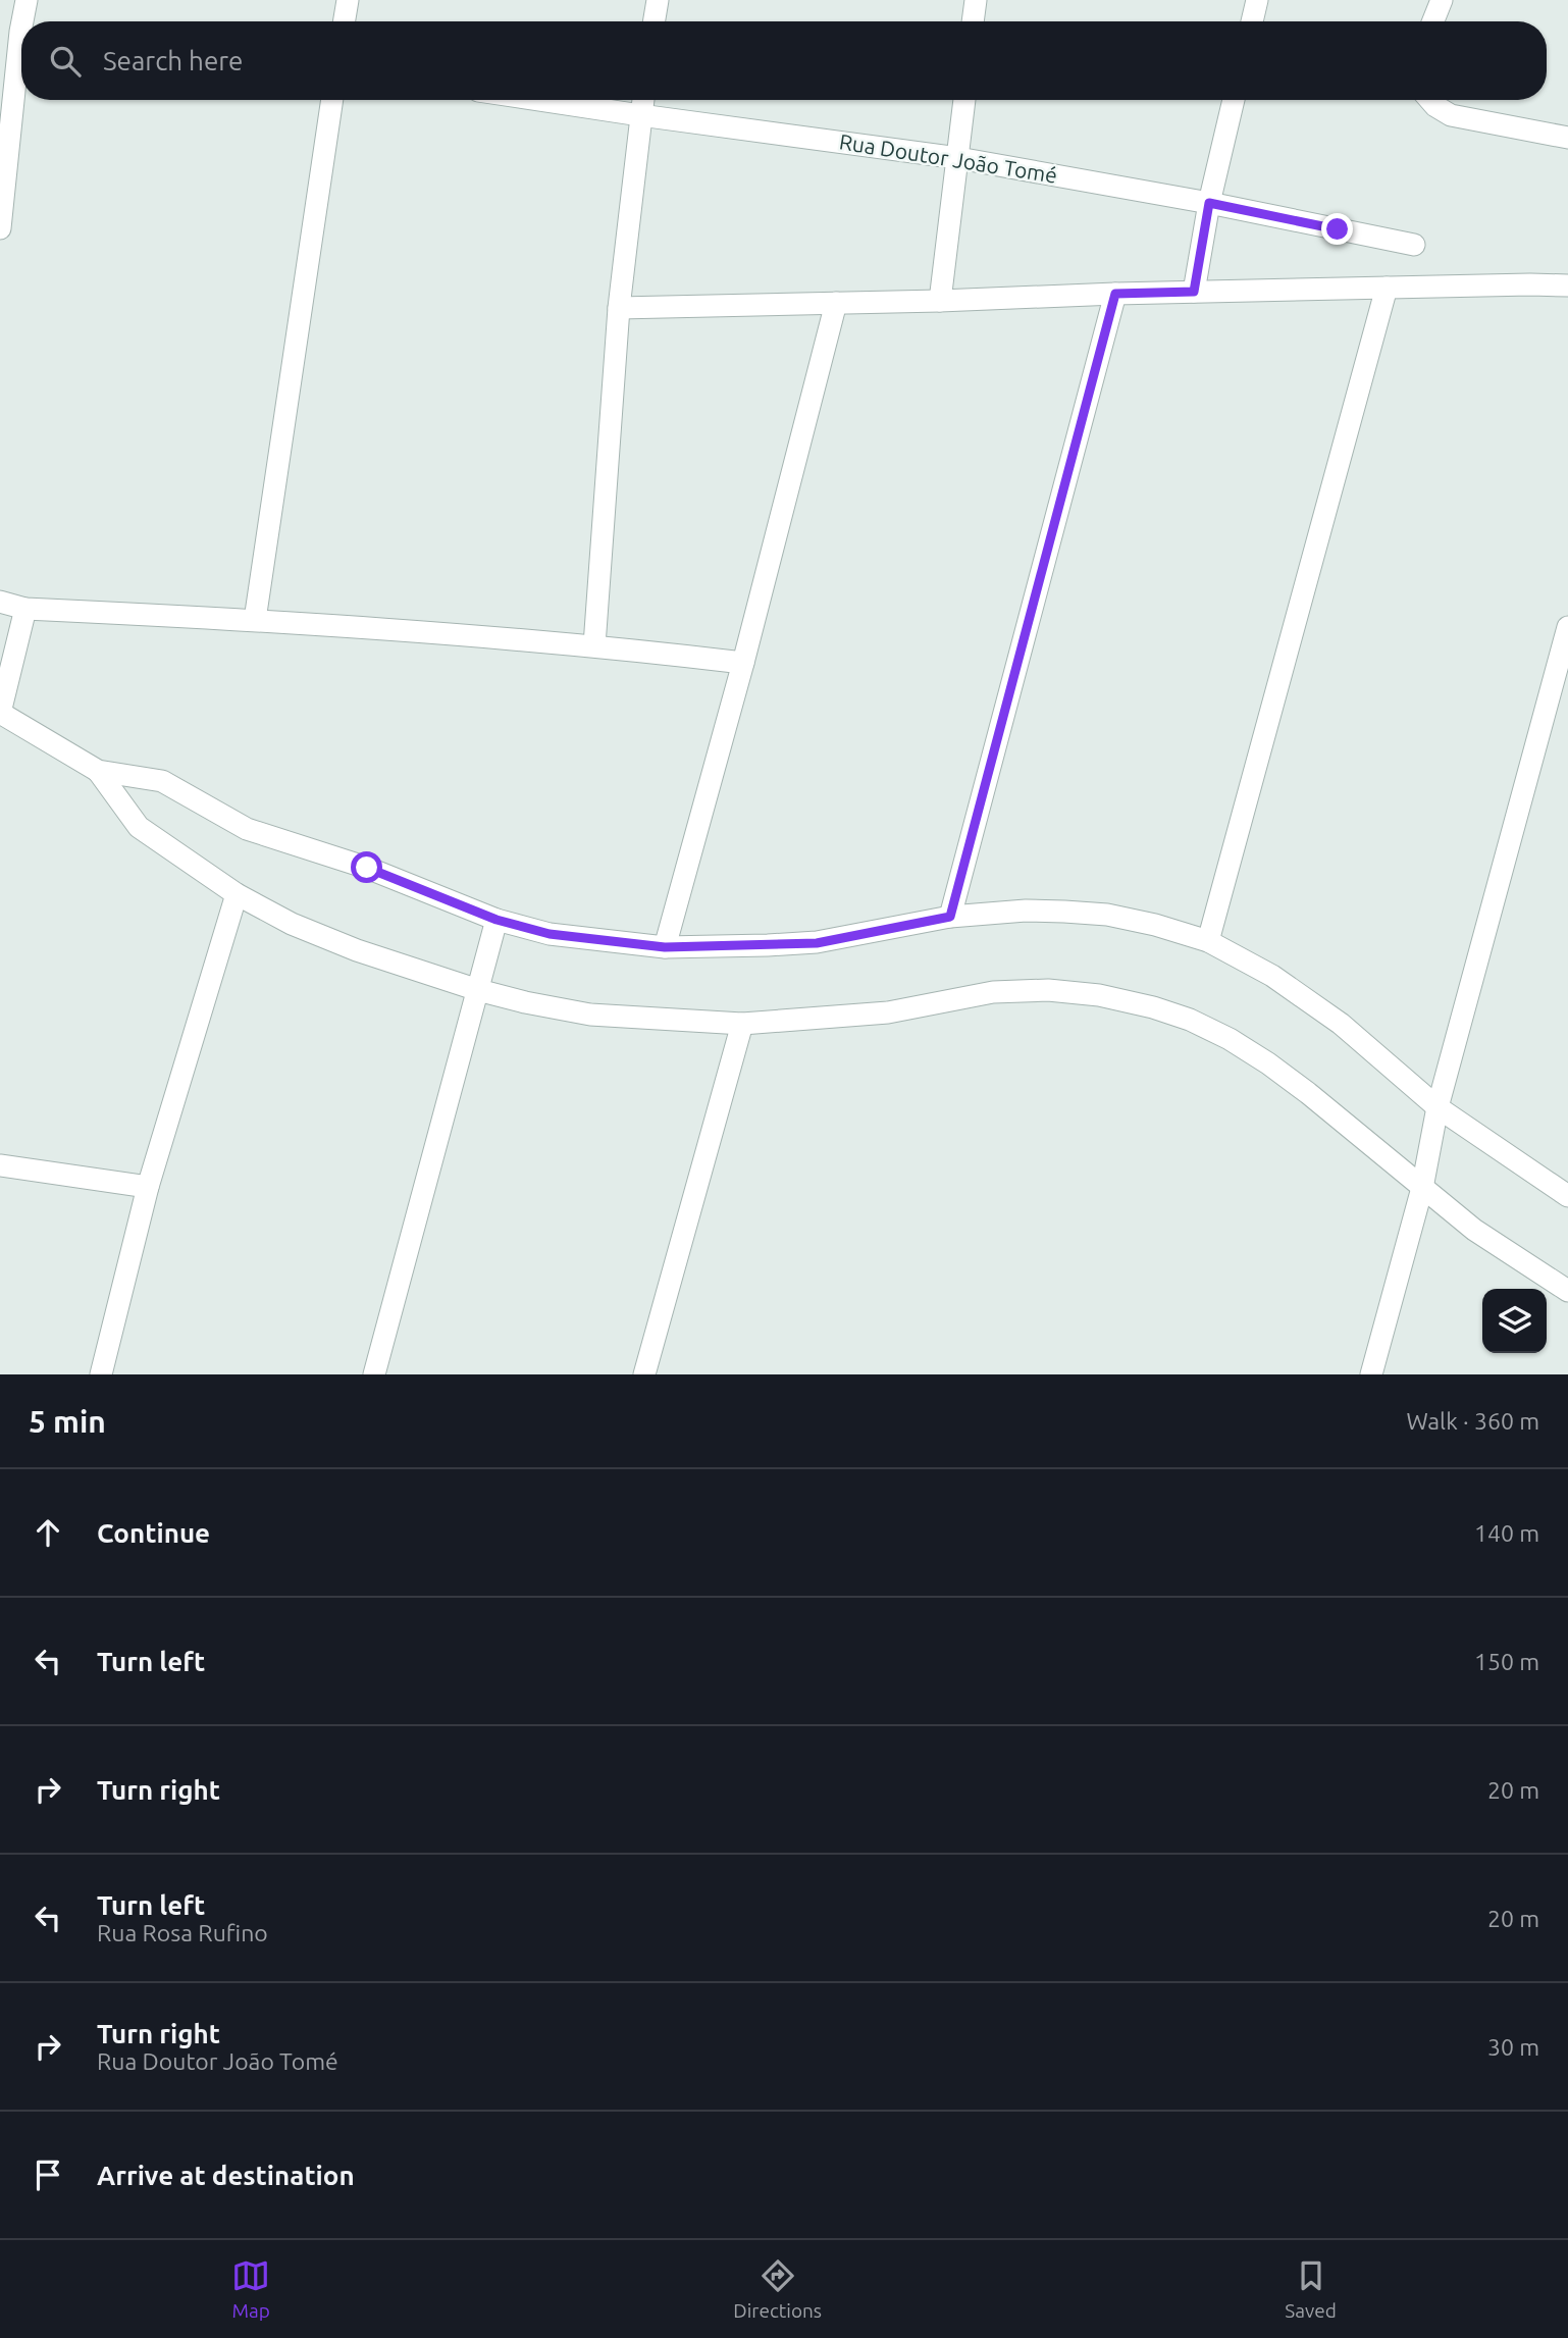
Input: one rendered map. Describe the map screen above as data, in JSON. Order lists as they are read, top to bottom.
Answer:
{
  "streets": {
    "street": ["Rua Doutor João Tomé"]
  },
  "page": {
    "search": "Search here",
    "heading": ["5 min", "Walk · 360 m"],
    "list": [
      ["Continue", "140 m"],
      ["Turn left", "150 m"],
      ["Turn right", "20 m"],
      ["Turn left", "Rua Rosa Rufino", "20 m"],
      ["Turn right", "Rua Doutor João Tomé", "30 m"],
      "Arrive at destination"
    ],
    "nav": ["Map", "Directions", "Saved"]
  }
}
